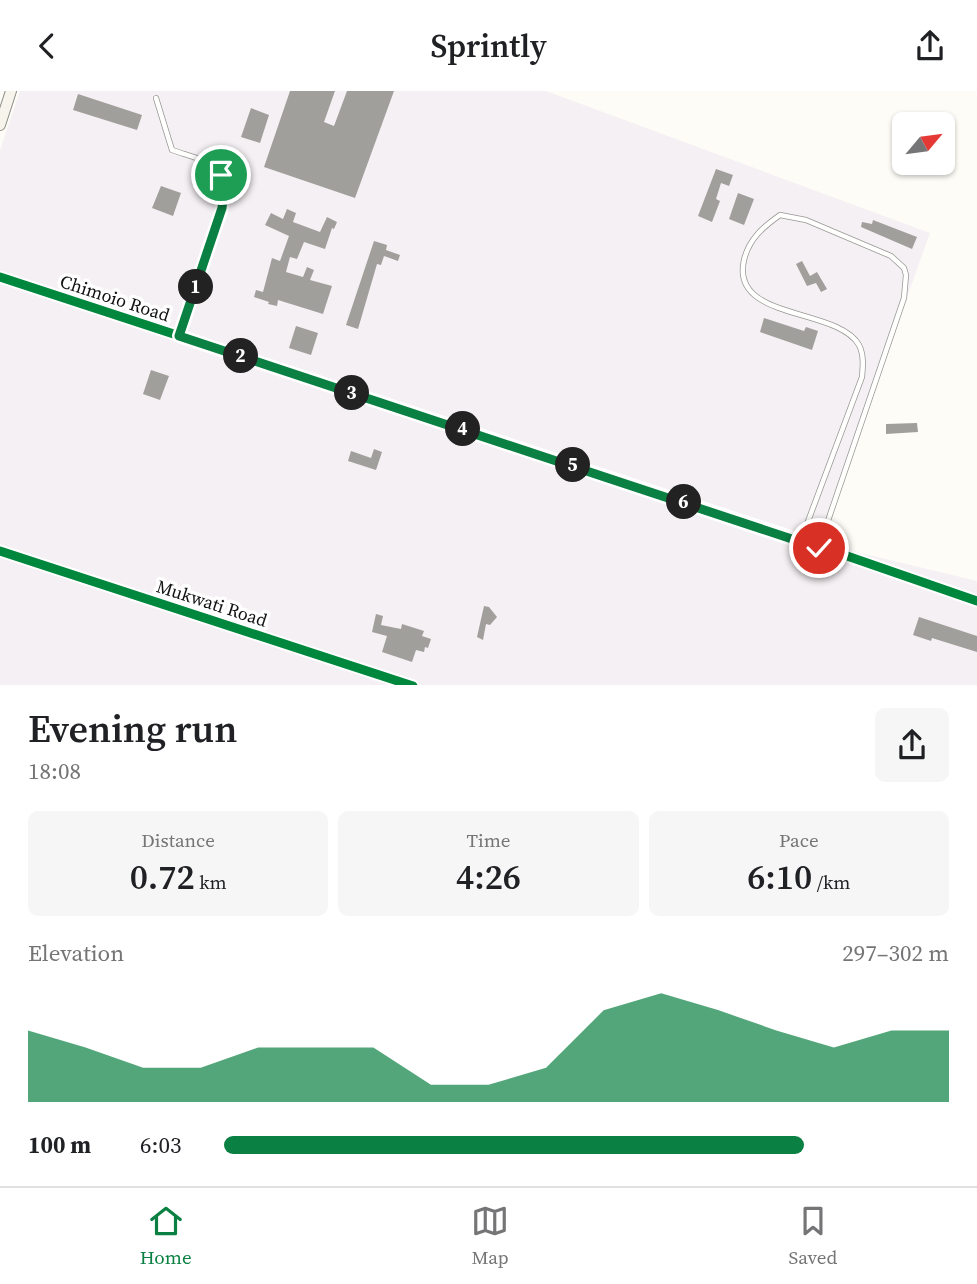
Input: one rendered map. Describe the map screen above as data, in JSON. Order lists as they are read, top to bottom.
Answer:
{
  "streets": {
    "street": ["Chimoio Road", "Mukwati Road"]
  },
  "north": "top right",
  "page": {
    "header": "Sprintly",
    "pins": [
      "1",
      "2",
      "3",
      "4",
      "5",
      "6"
    ],
    "heading": ["Evening run", "18:08"],
    "stats": [
      ["Distance", "0.72 km"],
      ["Time", "4:26"],
      ["Pace", "6:10 /km"]
    ],
    "chart": ["Elevation", "297–302 m"],
    "list": [
      {
        "name": "100 m",
        "note": "6:03"
      }
    ],
    "tabs": ["Home", "Map", "Saved"]
  }
}
